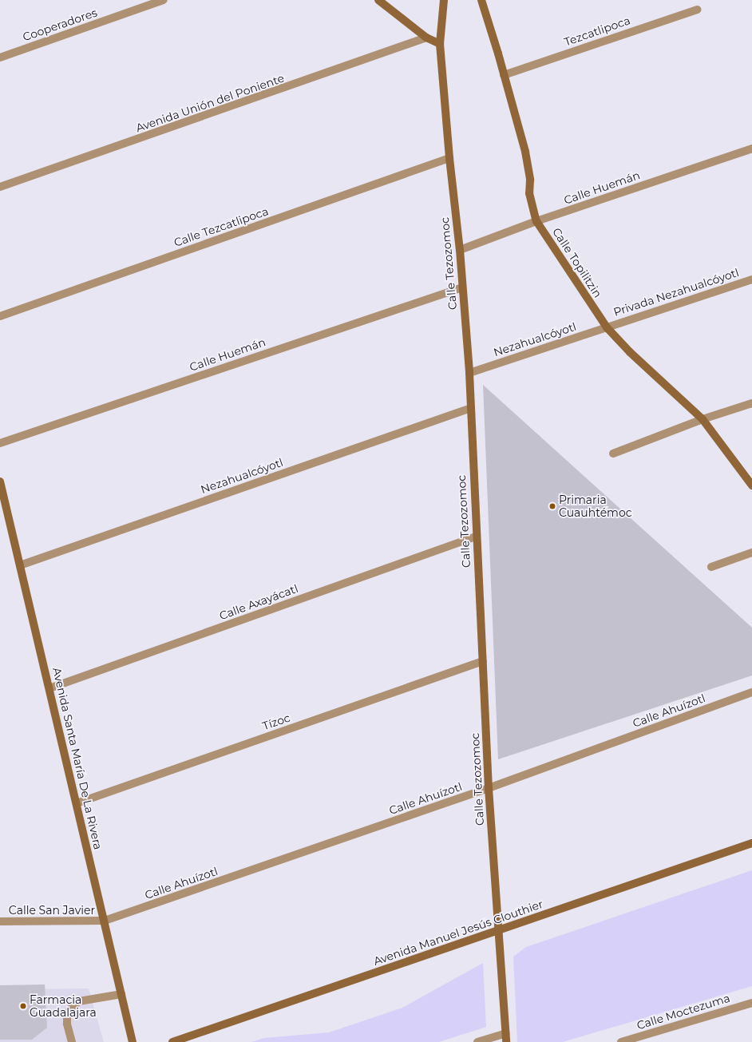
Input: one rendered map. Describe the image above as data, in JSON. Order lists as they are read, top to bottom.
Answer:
{
  "streets": {
    "street": [
      "Cooperadores",
      "Tezcatlipoca",
      "Avenida Unión del Poniente",
      "Calle Huemán",
      "Calle Tezcatlipoca",
      "Calle Topilitzin",
      "Calle Tezozomoc",
      "Privada Nezahualcóyotl",
      "Nezahualcóyotl",
      "Calle Axayácatl",
      "Calle Ahuízotl",
      "Tízoc",
      "Avenida Santa María De La Rivera",
      "Calle San Javier",
      "Avenida Manuel Jesús Clouthier",
      "Calle Moctezuma"
    ]
  },
  "crossings": [
    ["Tezcatlipoca", "Calle Topilitzin"],
    ["Calle Huemán", "Calle Topilitzin"],
    ["Calle Huemán", "Calle Tezozomoc"],
    ["Calle Tezcatlipoca", "Calle Tezozomoc"],
    ["Calle Topilitzin", "Privada Nezahualcóyotl"],
    ["Calle Topilitzin", "Nezahualcóyotl"],
    ["Calle Tezozomoc", "Nezahualcóyotl"],
    ["Calle Tezozomoc", "Calle Axayácatl"],
    ["Calle Tezozomoc", "Calle Ahuízotl"],
    ["Calle Tezozomoc", "Tízoc"],
    ["Calle Tezozomoc", "Avenida Manuel Jesús Clouthier"],
    ["Privada Nezahualcóyotl", "Nezahualcóyotl"],
    ["Nezahualcóyotl", "Avenida Santa María De La Rivera"],
    ["Calle Axayácatl", "Avenida Santa María De La Rivera"],
    ["Calle Ahuízotl", "Avenida Santa María De La Rivera"],
    ["Calle Ahuízotl", "Calle San Javier"],
    ["Tízoc", "Avenida Santa María De La Rivera"],
    ["Avenida Santa María De La Rivera", "Calle San Javier"]
  ],
  "places": ["Primaria Cuauhtémoc", "Farmacia Guadalajara"]
}
